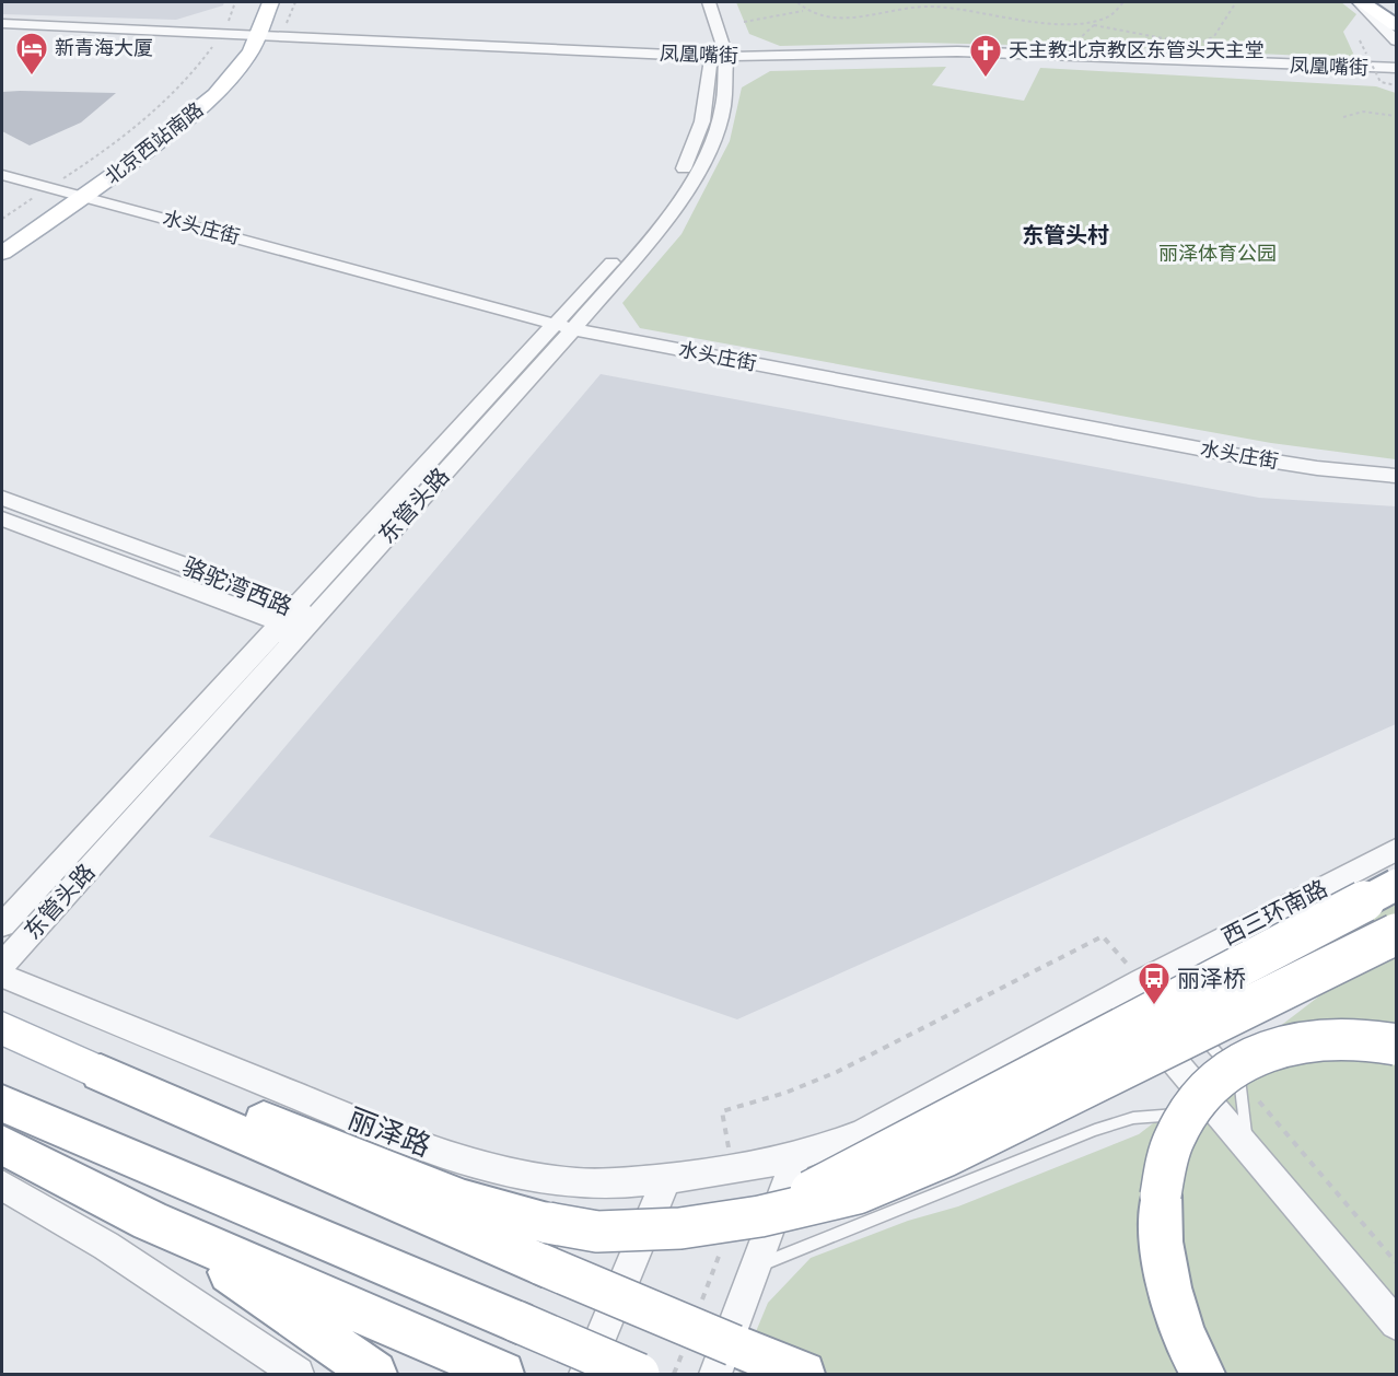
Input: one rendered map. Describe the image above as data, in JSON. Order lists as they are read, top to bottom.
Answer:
{
  "streets": {
    "main road": ["北京西站南路"],
    "street": [
      "凤凰嘴街",
      "水头庄街",
      "东管头路",
      "骆驼湾西路",
      "西三环南路",
      "丽泽路"
    ]
  },
  "crossings": [
    ["凤凰嘴街", "北京西站南路"],
    ["凤凰嘴街", "东管头路"],
    ["北京西站南路", "水头庄街"],
    ["水头庄街", "东管头路"],
    ["东管头路", "骆驼湾西路"],
    ["西三环南路", "丽泽路"]
  ],
  "districts": ["东管头村"],
  "parks": ["丽泽体育公园"],
  "places": {
    "hotel": ["新青海大厦"],
    "church": ["天主教北京教区东管头天主堂"],
    "bus stop": ["丽泽桥"]
  }
}
